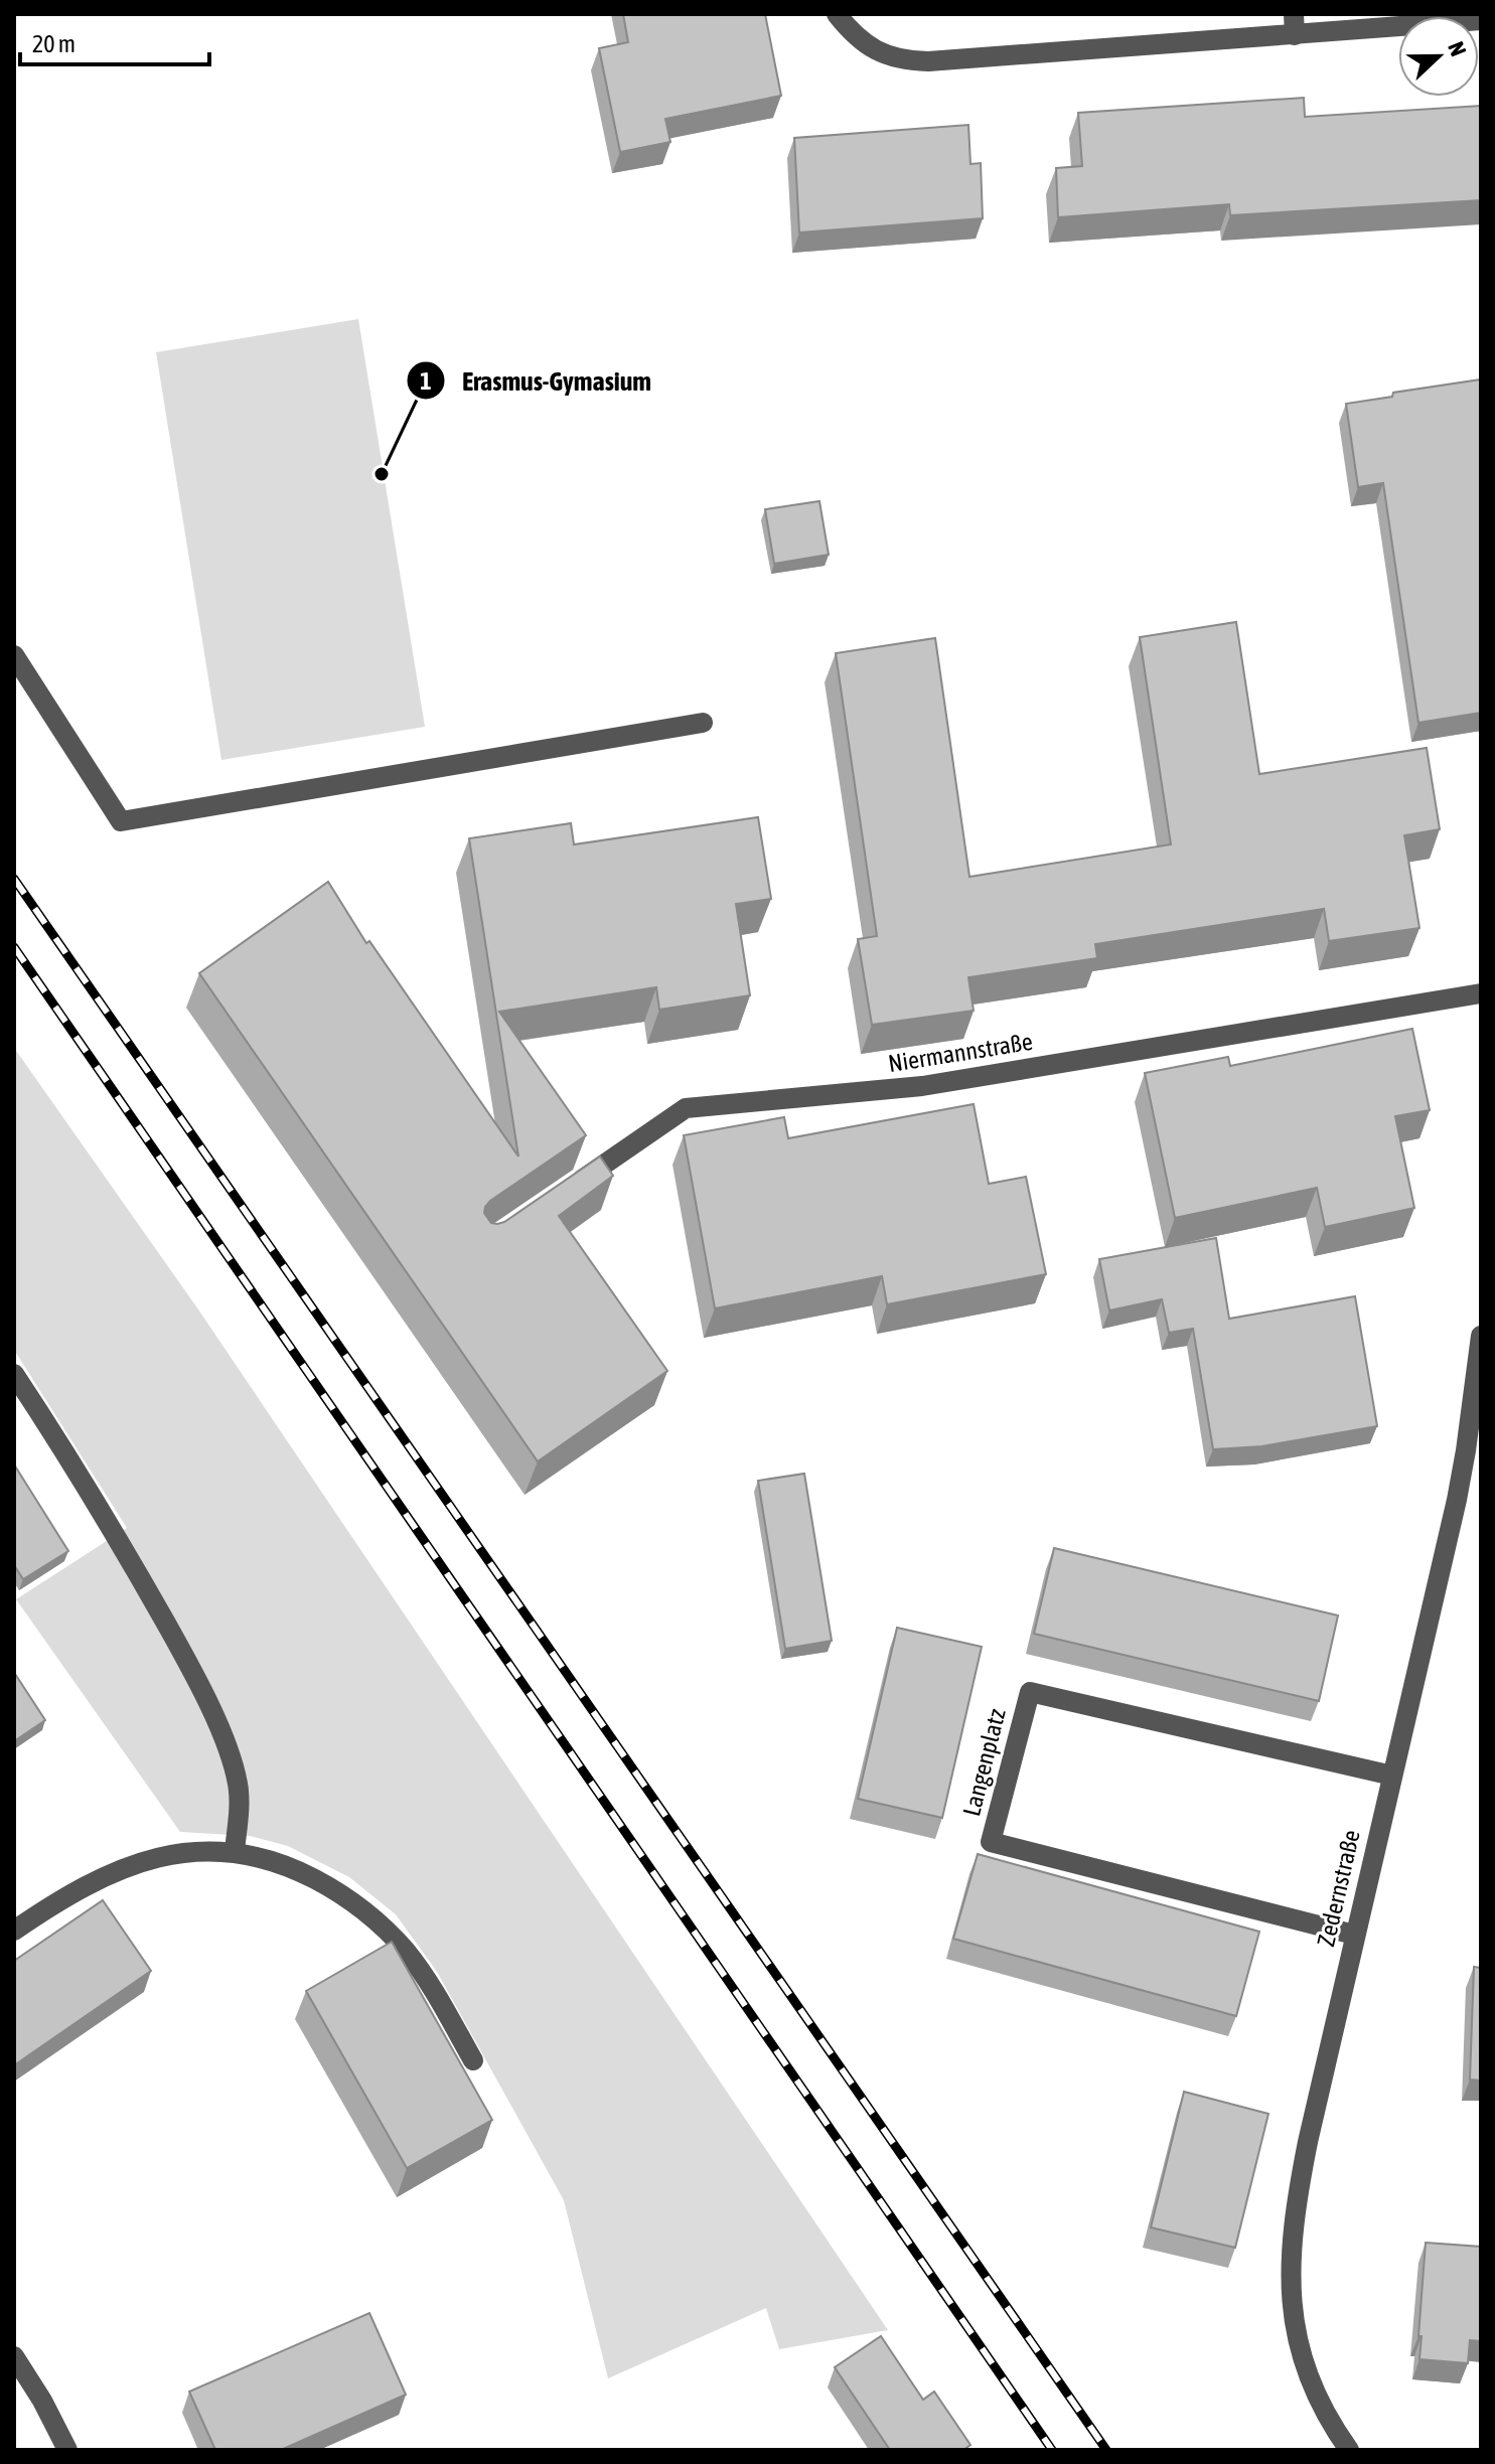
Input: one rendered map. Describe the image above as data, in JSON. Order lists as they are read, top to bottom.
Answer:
{
  "streets": {
    "street": ["Niermannstraße", "Langenplatz", "Zedernstraße"]
  },
  "crossings": [
    ["Langenplatz", "Zedernstraße"]
  ],
  "places": ["Erasmus-Gymasium"],
  "scale_bar": "20 m",
  "north": "right"
}
